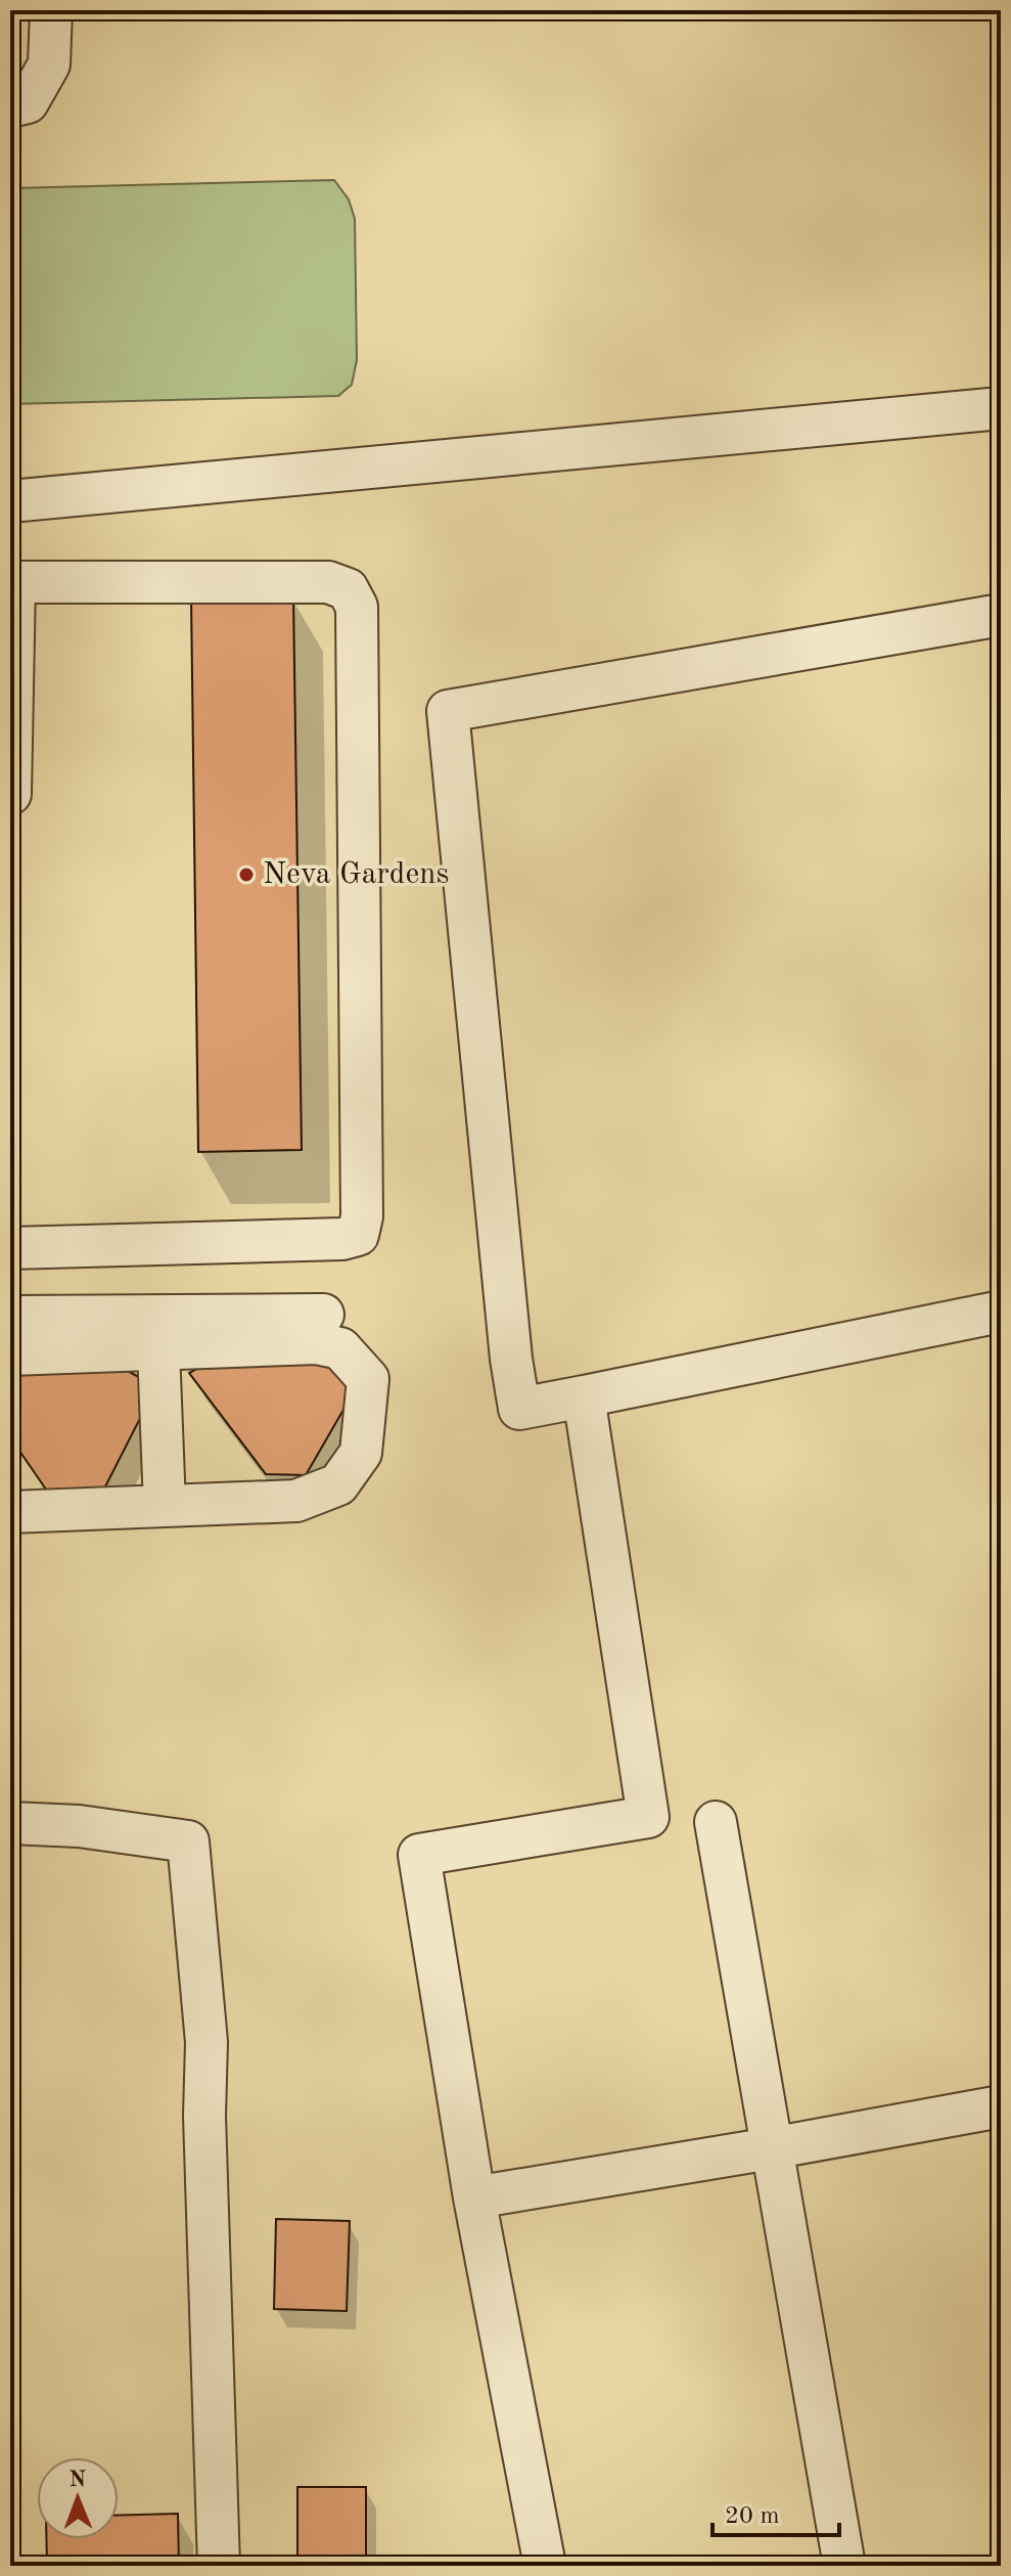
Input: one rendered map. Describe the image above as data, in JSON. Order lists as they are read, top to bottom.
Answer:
{
  "places": ["Neva Gardens"],
  "scale_bar": "20 m",
  "north": "top"
}
